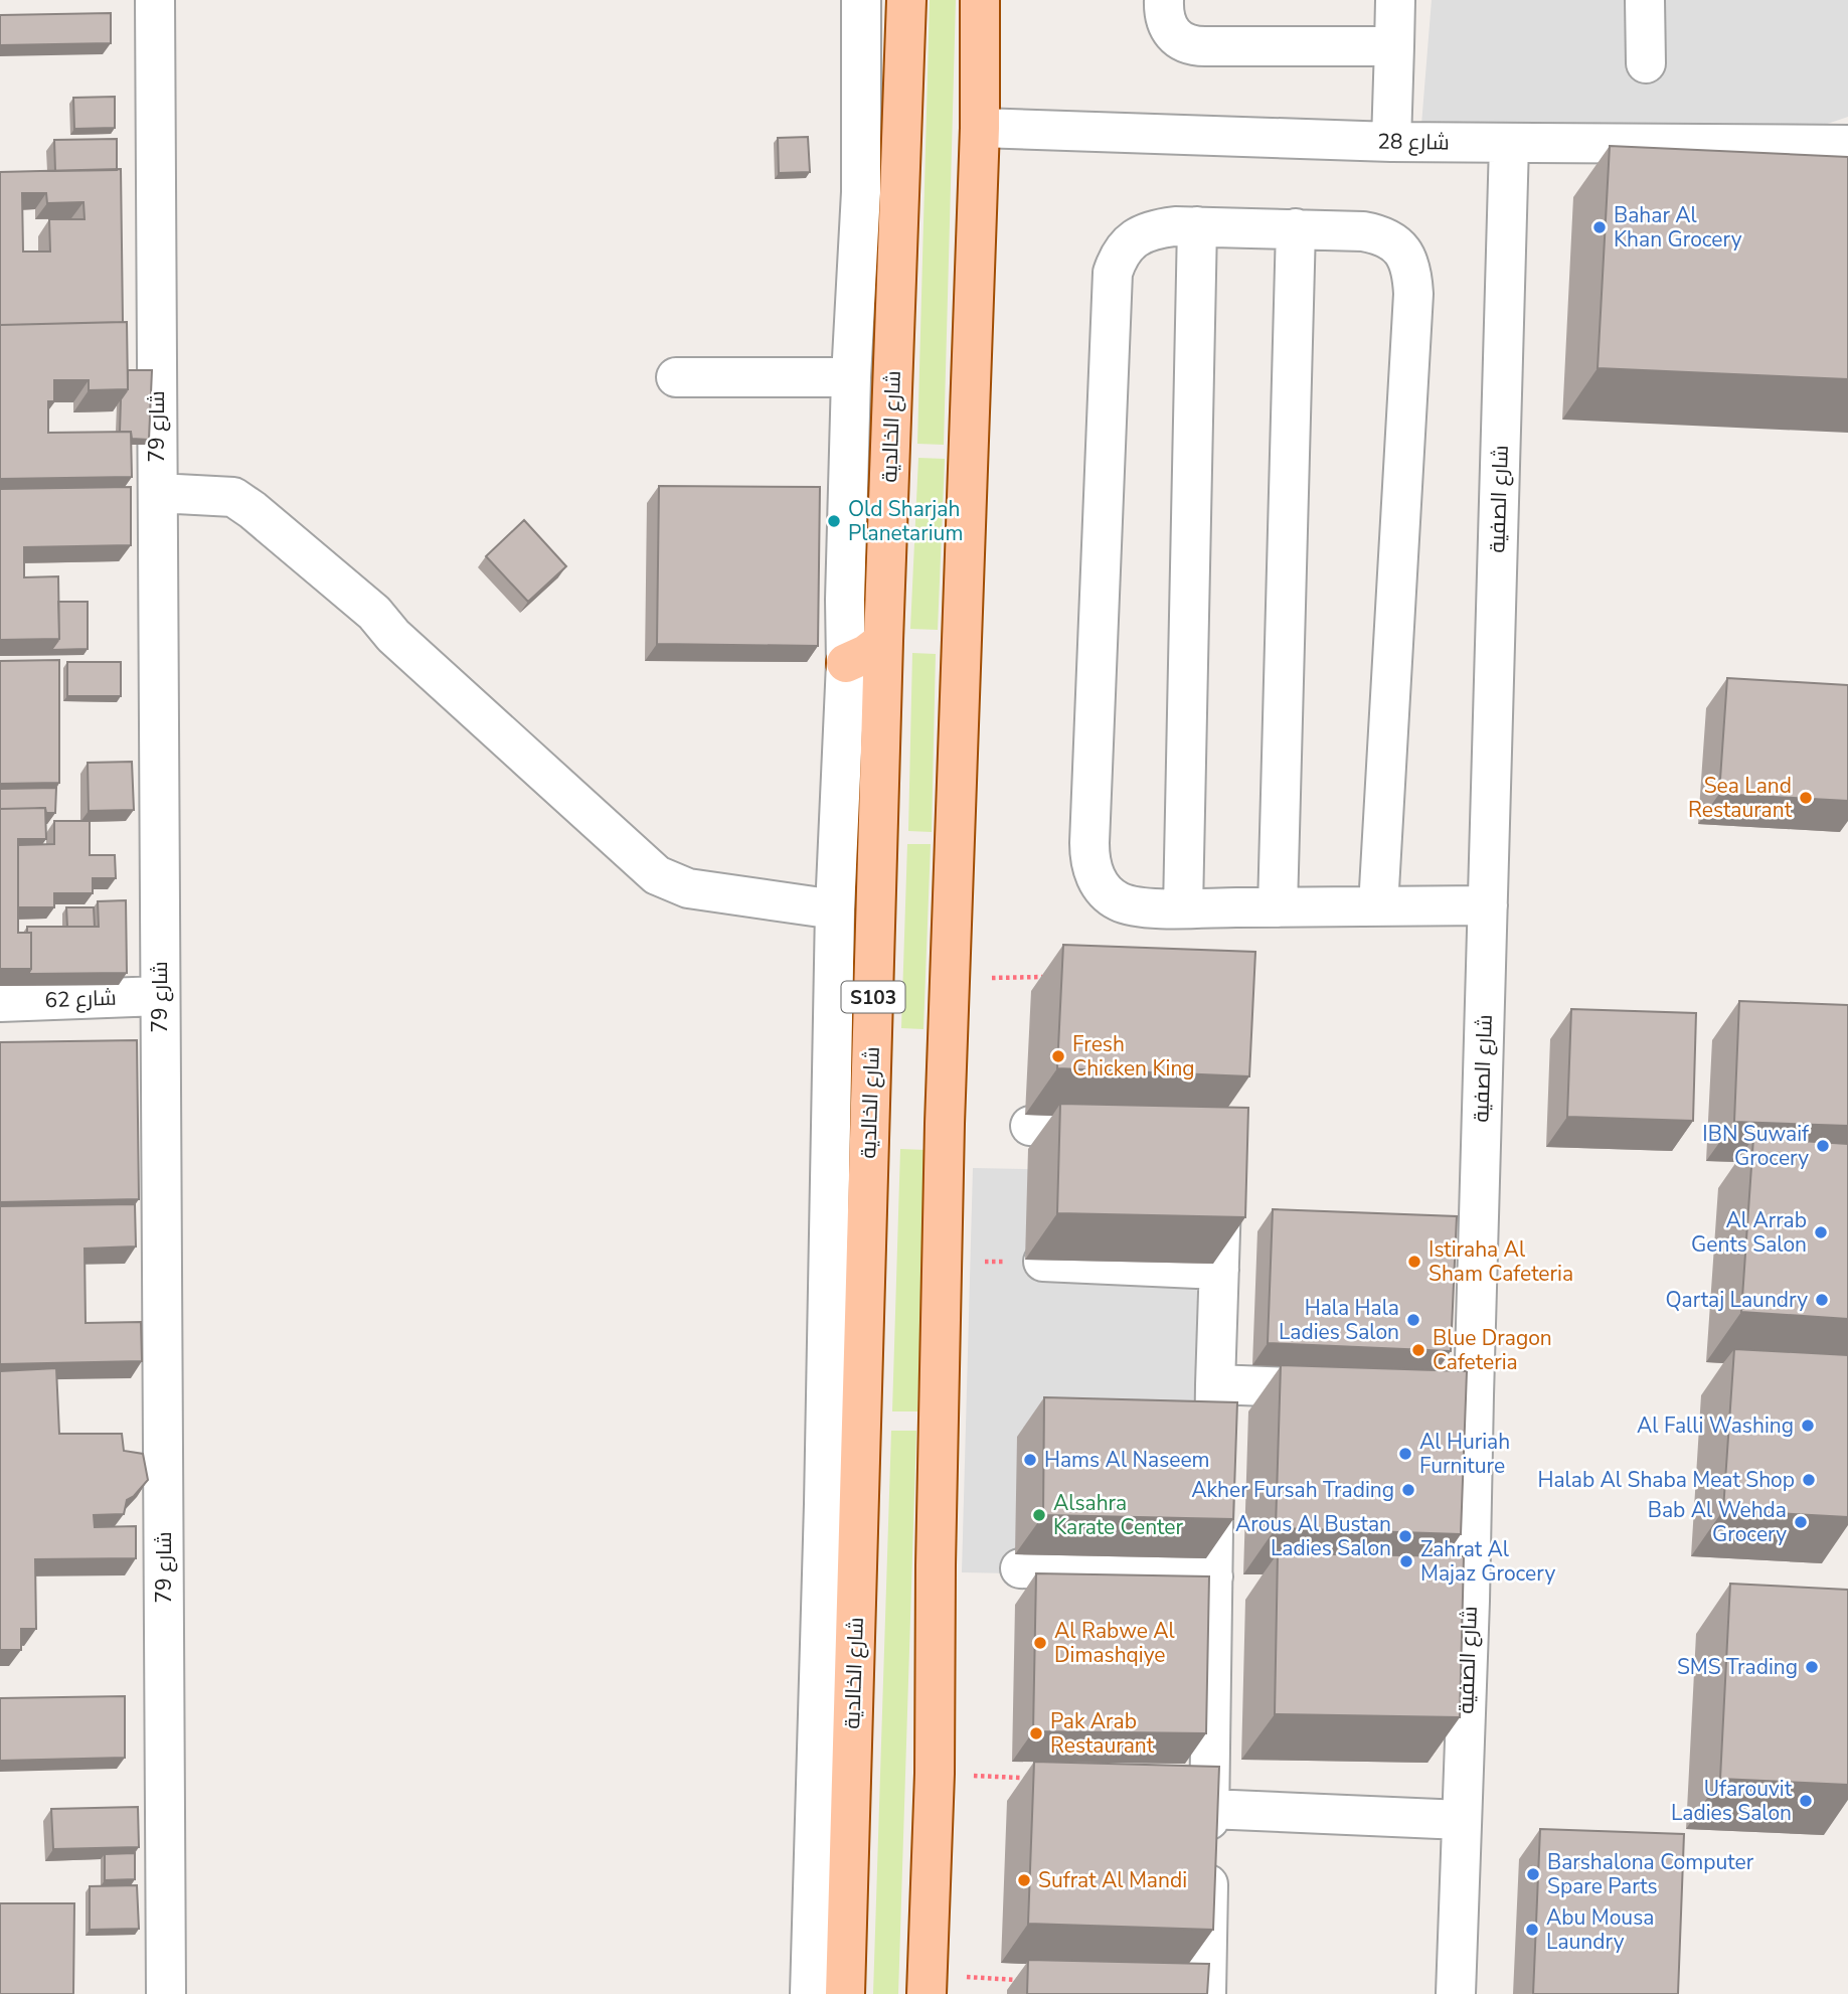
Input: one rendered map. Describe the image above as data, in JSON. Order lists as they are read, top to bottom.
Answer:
{
  "streets": {
    "main road": ["شارع الخالدية", "S103"],
    "street": [
      "شارع 28",
      "شارع 79",
      "شارع الصفية",
      "شارع 62"
    ]
  },
  "crossings": [
    ["شارع 28", "شارع الصفية"],
    ["شارع 79", "شارع 62"]
  ],
  "places": [
    "Bahar Al Khan Grocery",
    "Old Sharjah Planetarium",
    "Sea Land Restaurant",
    "Fresh Chicken King",
    "IBN Suwaif Grocery",
    "Al Arrab Gents Salon",
    "Istiraha Al Sham Cafeteria",
    "Qartaj Laundry",
    "Hala Hala Ladies Salon",
    "Blue Dragon Cafeteria",
    "Al Falli Washing",
    "Al Huriah Furniture",
    "Hams Al Naseem",
    "Halab Al Shaba Meat Shop",
    "Akher Fursah Trading",
    "Alsahra Karate Center",
    "Bab Al Wehda Grocery",
    "Arous Al Bustan Ladies Salon",
    "Zahrat Al Majaz Grocery",
    "Al Rabwe Al Dimashqiye",
    "SMS Trading",
    "Pak Arab Restaurant",
    "Ufarouvit Ladies Salon",
    "Barshalona Computer Spare Parts",
    "Sufrat Al Mandi",
    "Abu Mousa Laundry"
  ]
}
